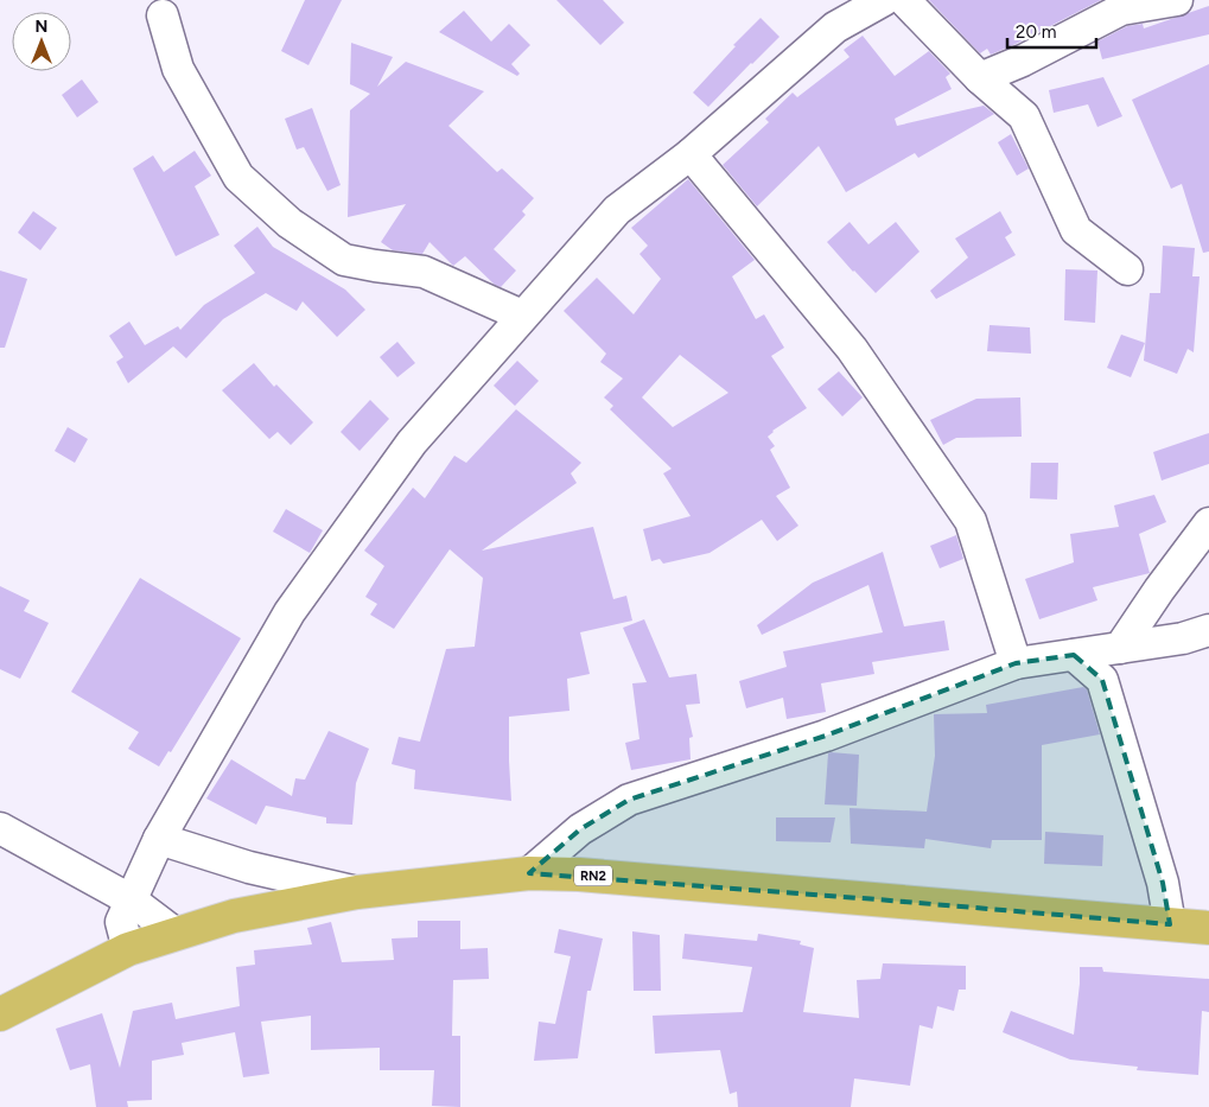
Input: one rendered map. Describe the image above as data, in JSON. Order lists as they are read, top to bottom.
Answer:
{
  "streets": {
    "highway": ["RN2"]
  },
  "scale_bar": "20 m",
  "north": "top"
}
